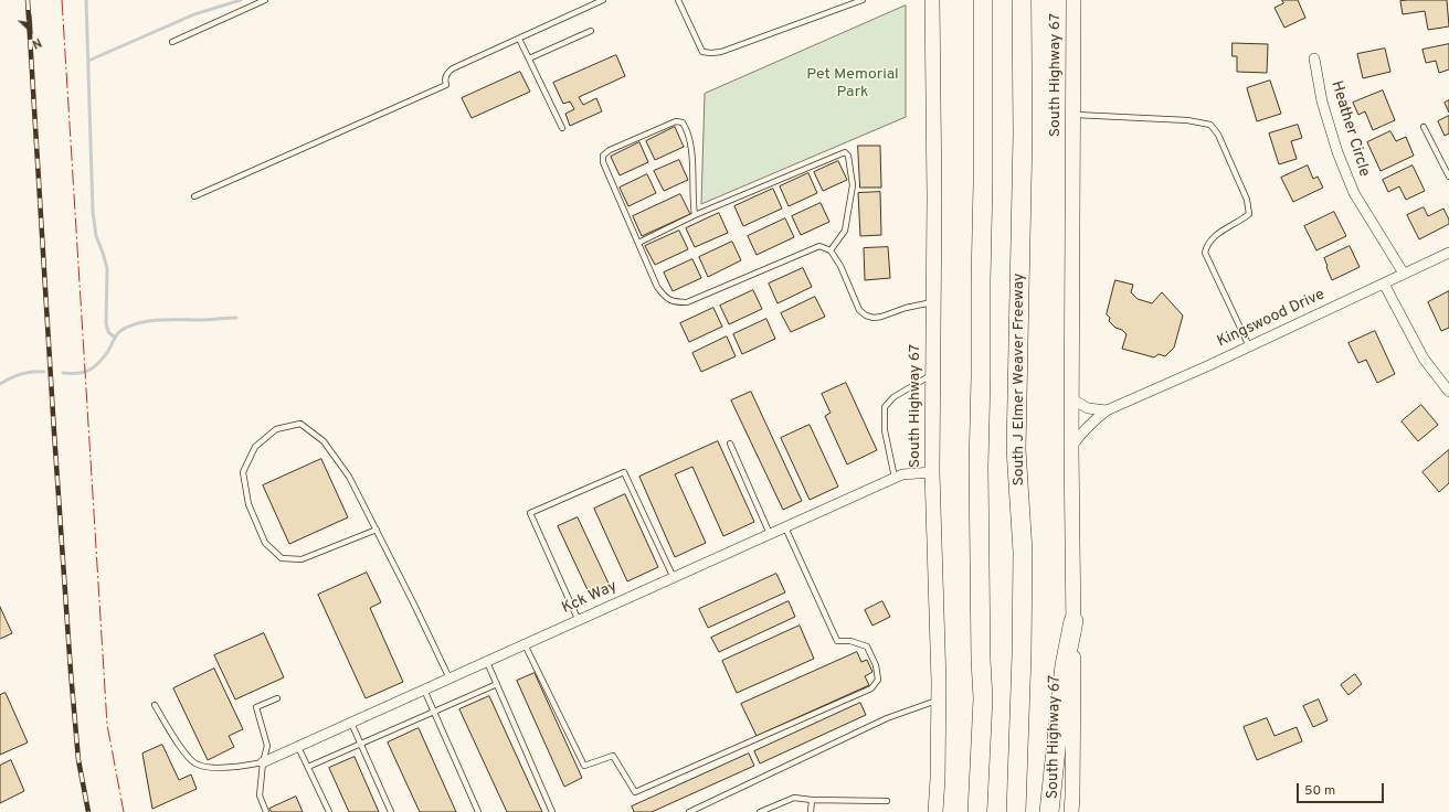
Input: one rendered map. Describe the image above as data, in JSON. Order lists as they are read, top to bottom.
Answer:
{
  "streets": {
    "highway": ["South J Elmer Weaver Freeway"],
    "main road": ["South Highway 67"],
    "street": ["Heather Circle", "Kingswood Drive", "Kck Way"]
  },
  "crossings": [
    ["South Highway 67", "Kingswood Drive"],
    ["South Highway 67", "Kck Way"],
    ["Heather Circle", "Kingswood Drive"]
  ],
  "parks": ["Pet Memorial Park"],
  "scale_bar": "50 m",
  "north": "bottom right"
}
